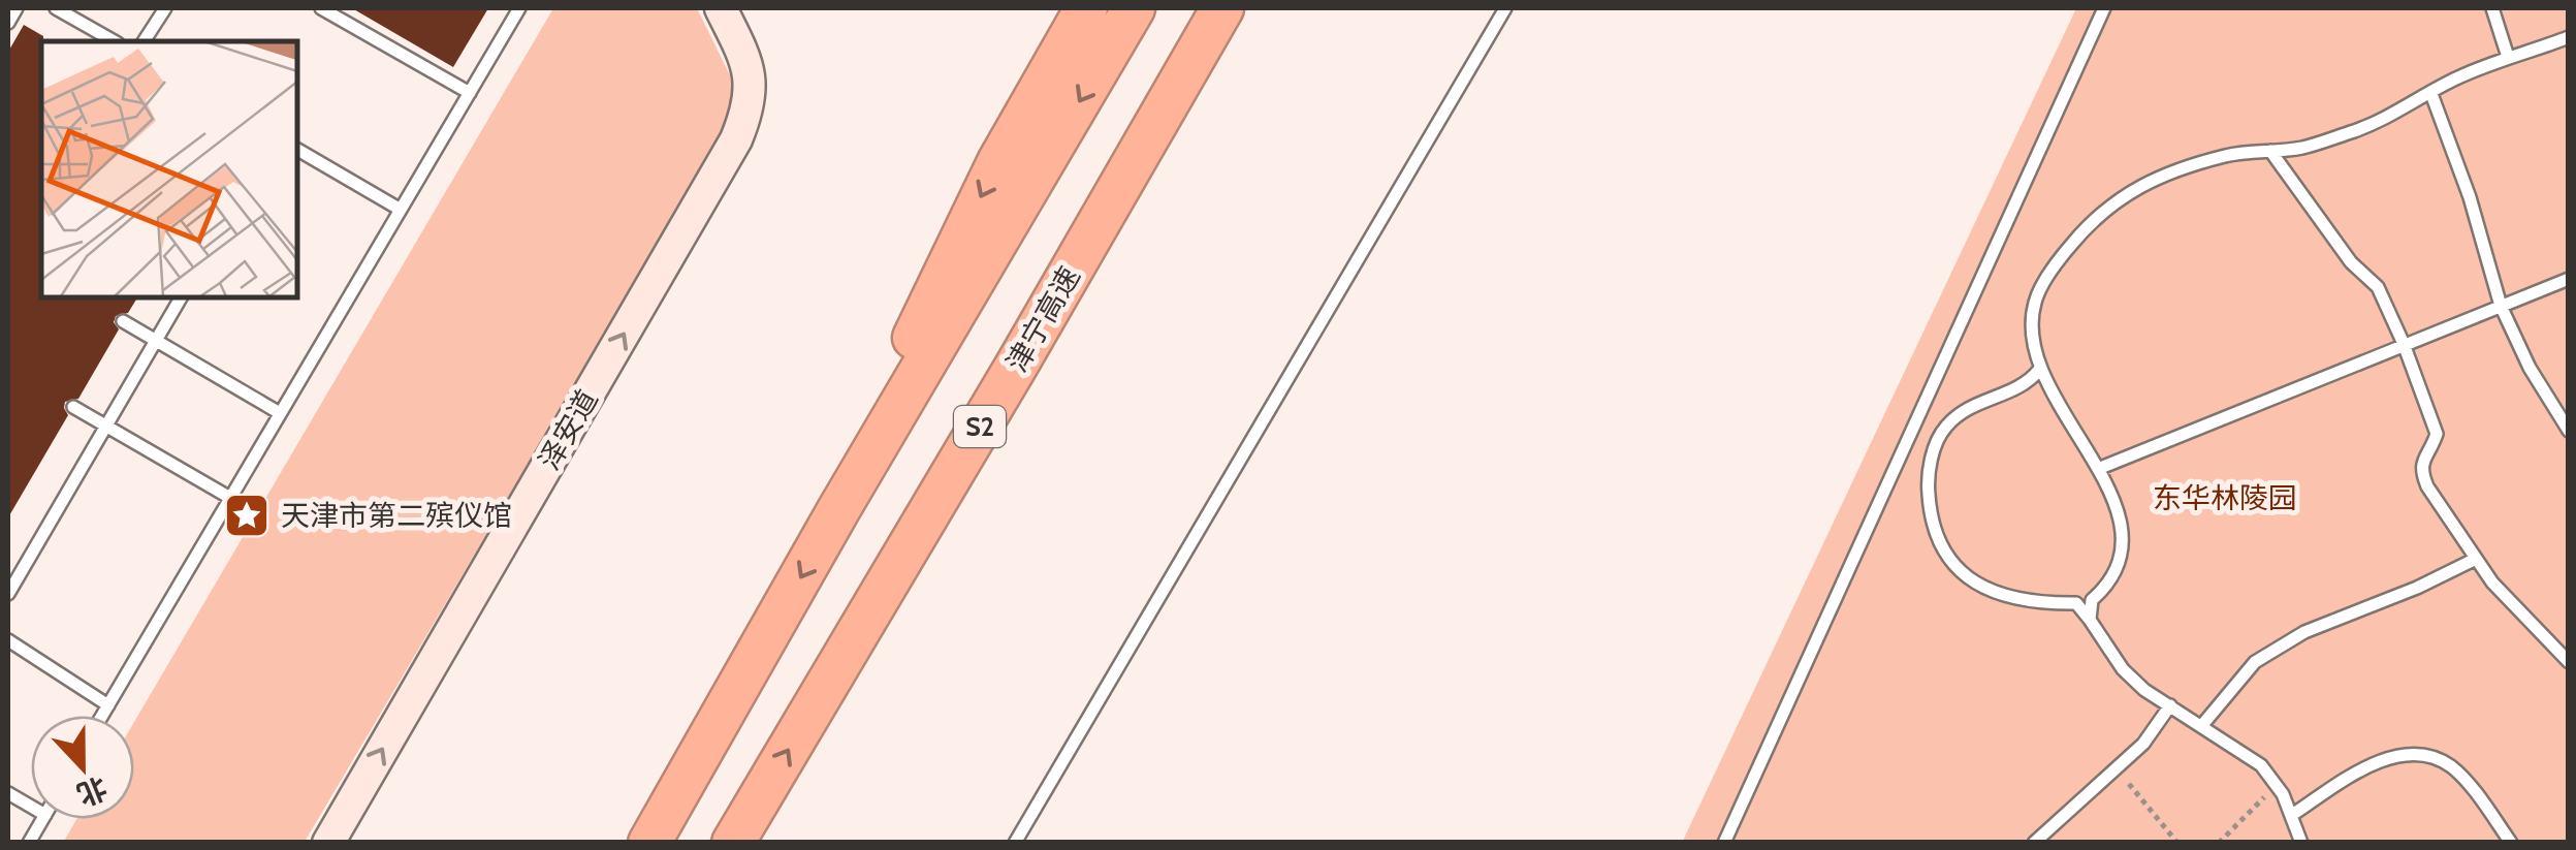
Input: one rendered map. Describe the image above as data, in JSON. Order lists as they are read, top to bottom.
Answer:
{
  "streets": {
    "highway": ["津宁高速", "S2"],
    "street": ["泽安道"]
  },
  "one_way": ["泽安道"],
  "parks": ["东华林陵园"],
  "places": {
    "place": ["天津市第二殡仪馆"]
  },
  "north": "bottom"
}
